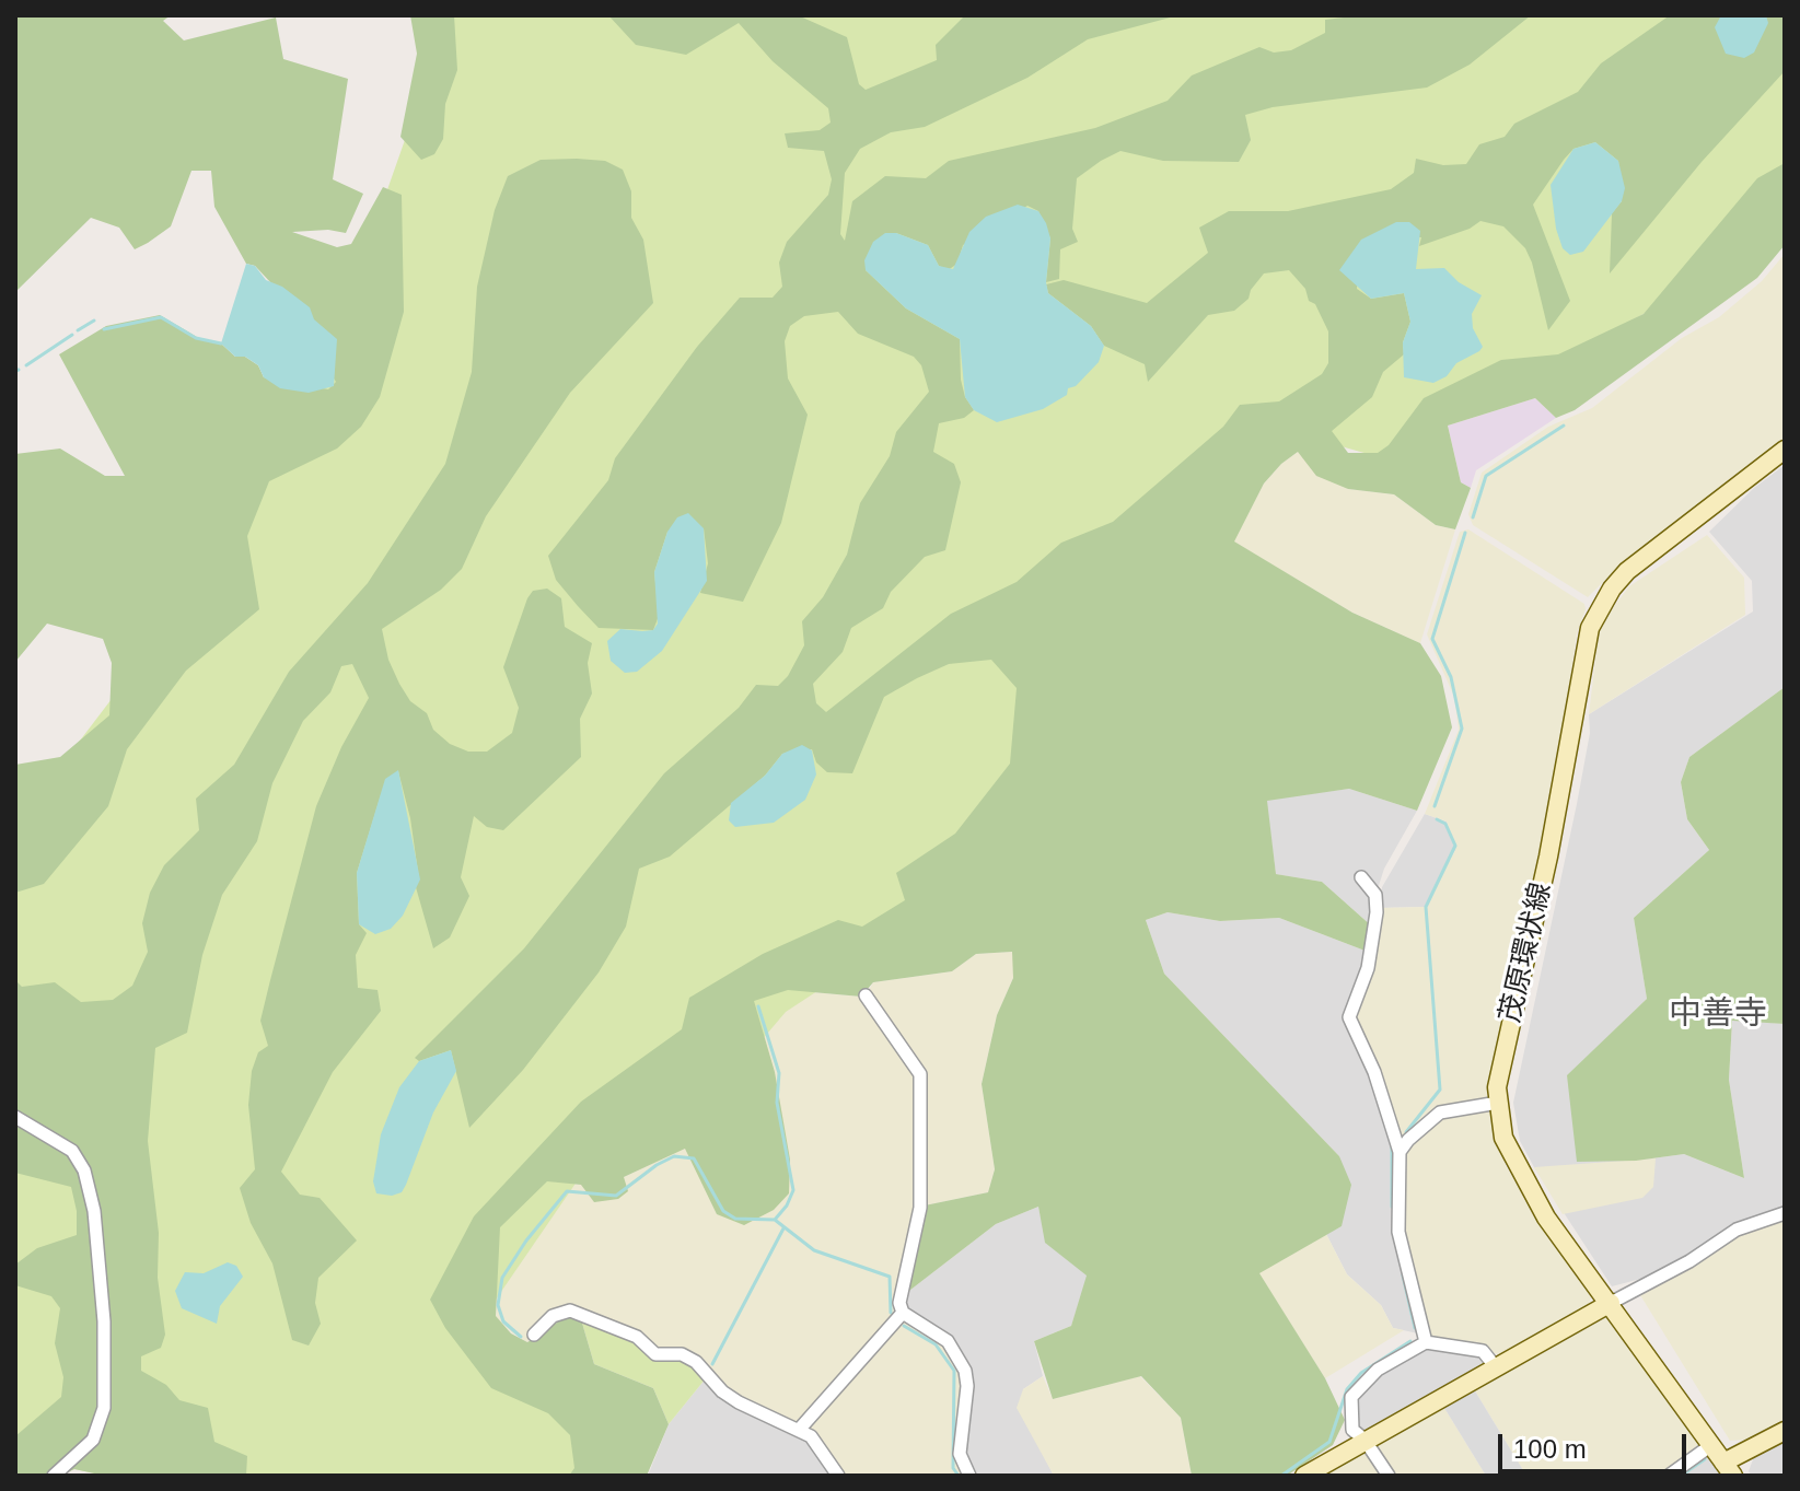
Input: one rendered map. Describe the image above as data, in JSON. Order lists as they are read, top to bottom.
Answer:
{
  "streets": {
    "main road": ["茂原環状線"]
  },
  "districts": ["中善寺"],
  "scale_bar": "100 m"
}
